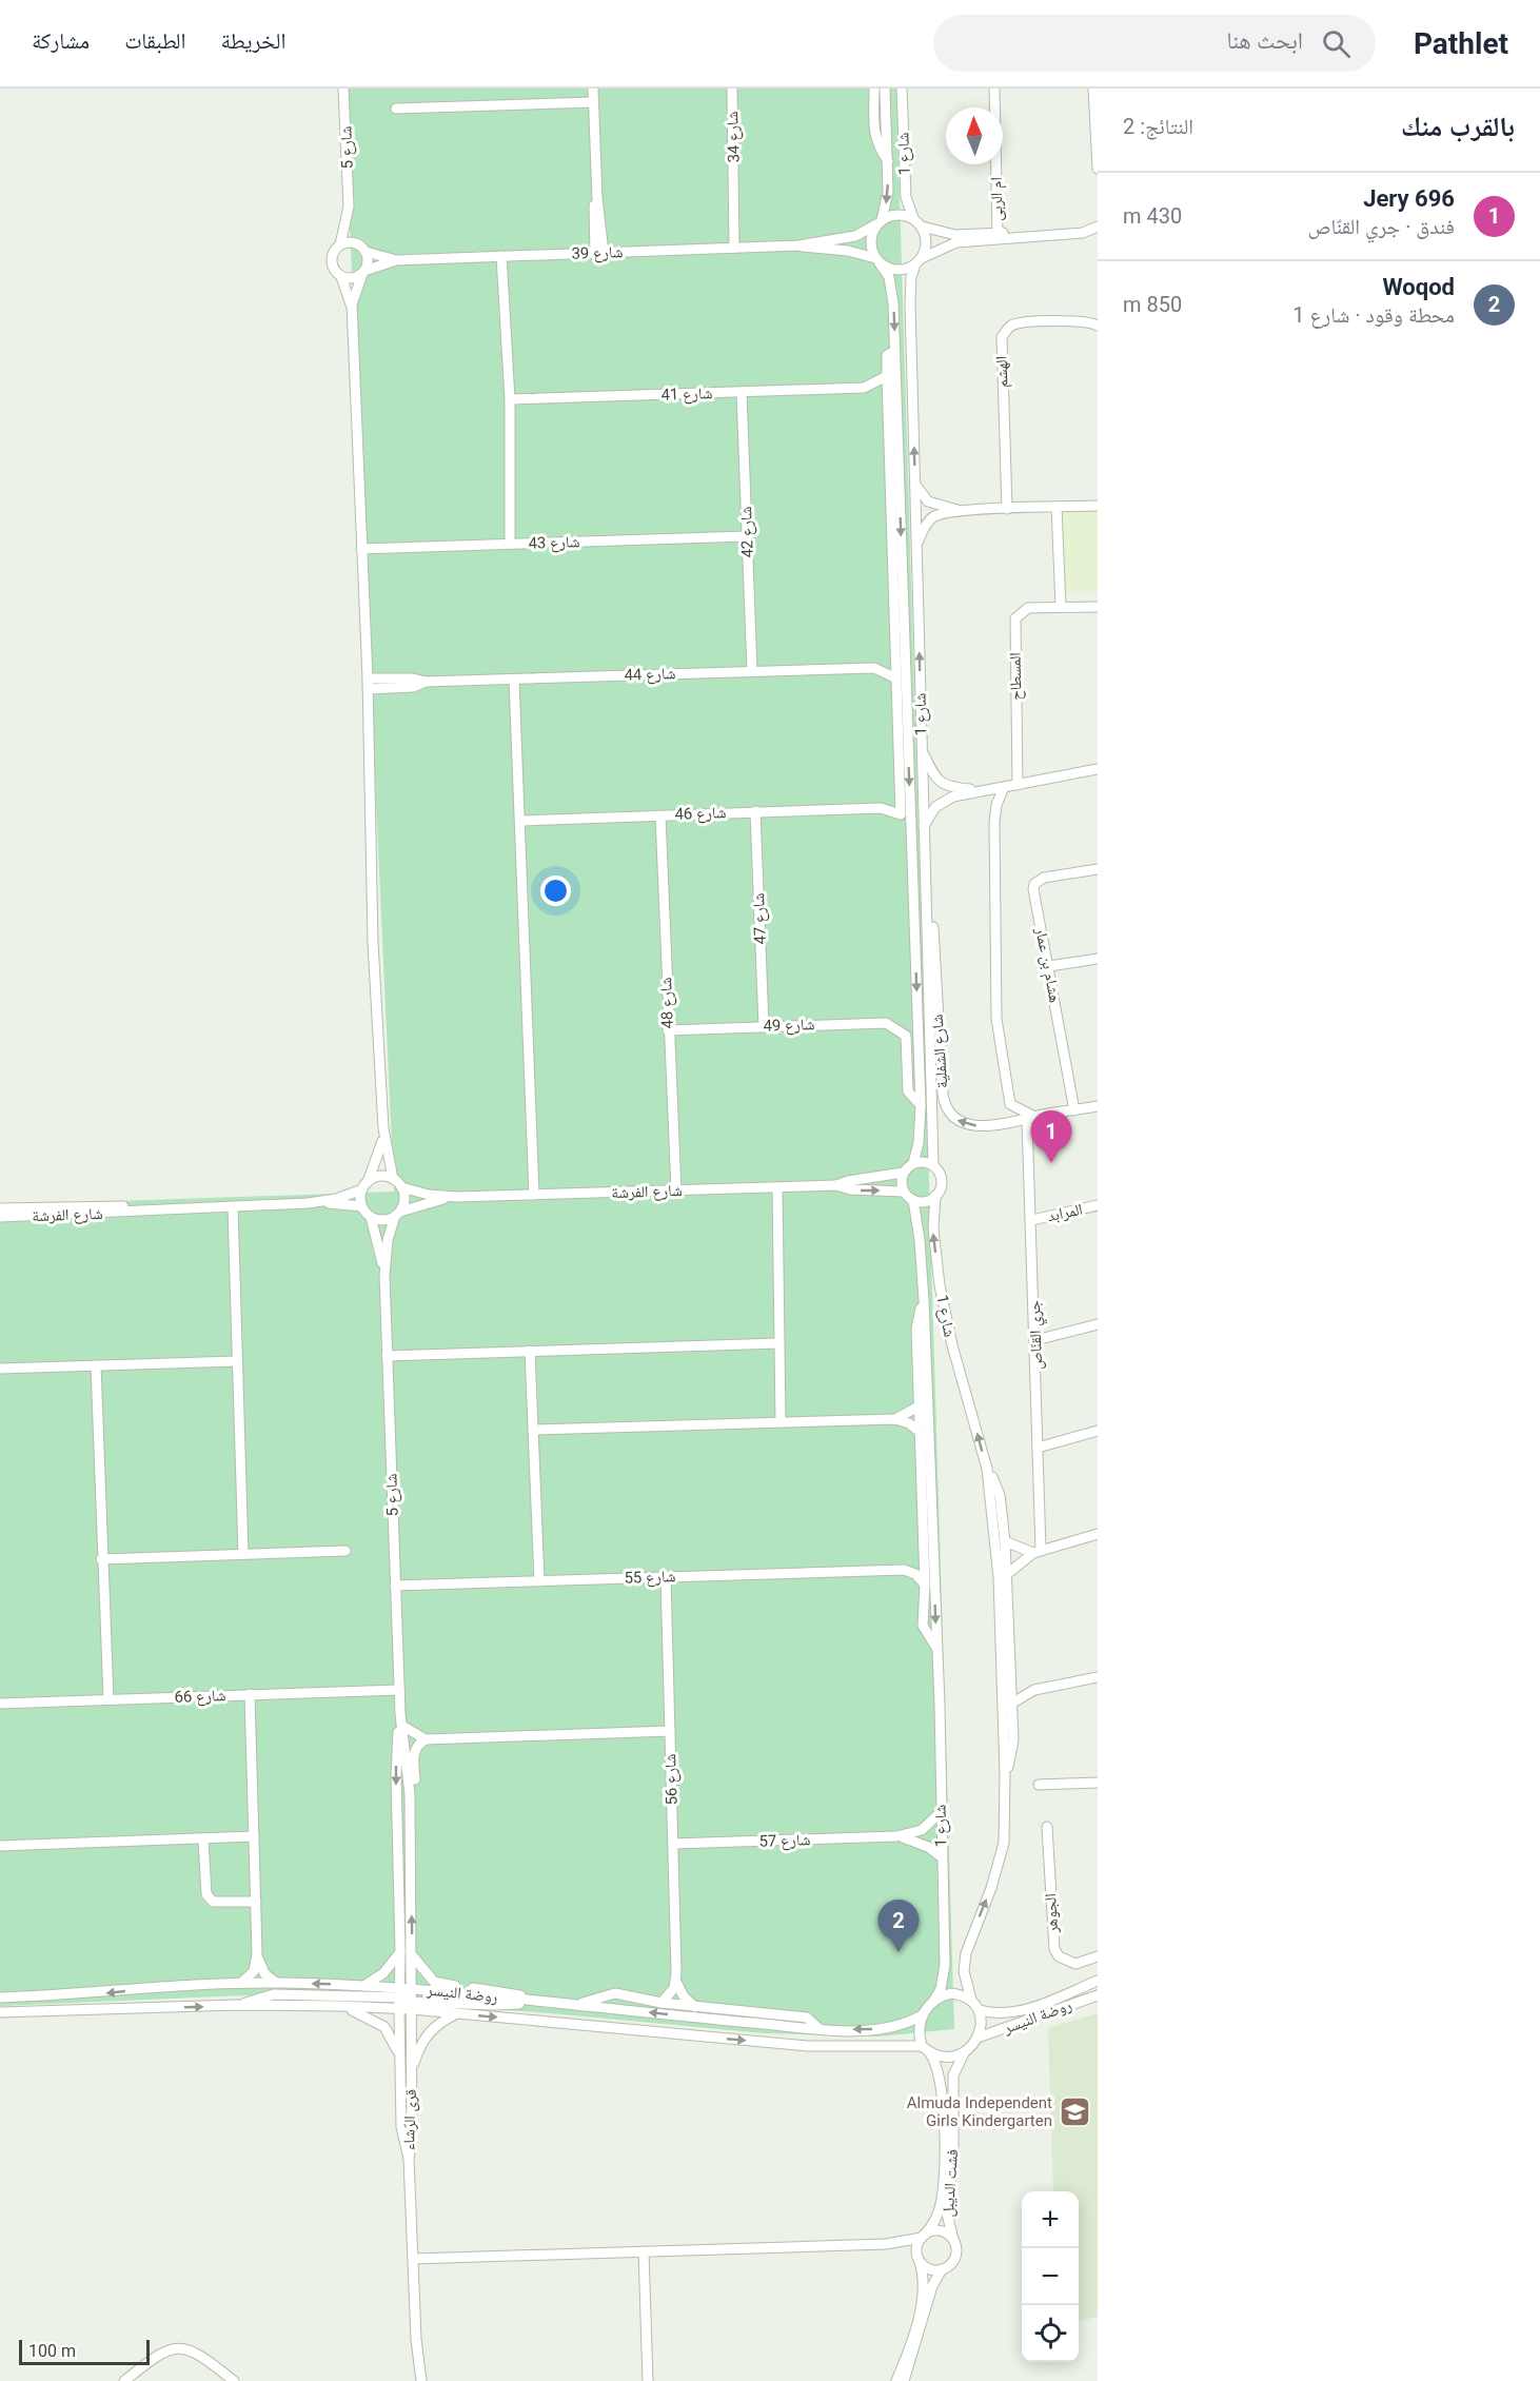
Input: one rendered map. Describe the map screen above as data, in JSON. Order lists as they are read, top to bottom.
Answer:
{
  "streets": {
    "street": [
      "شارع 34",
      "شارع 5",
      "شارع 1",
      "ام الربى",
      "شارع 39",
      "الهشم",
      "شارع 41",
      "شارع 42",
      "شارع 43",
      "شارع 44",
      "المسطاح",
      "شارع 46",
      "شارع 47",
      "هشام بن عمار",
      "شارع 48",
      "شارع 49",
      "شارع الشفلية",
      "شارع الفرشة",
      "المرابد",
      "جري القنّاص",
      "شارع 55",
      "شارع 66",
      "شارع 56",
      "شارع 57",
      "الجوهر",
      "روضة النيسر",
      "قرى الرّشاء",
      "فشت الديبل"
    ]
  },
  "crossings": [
    ["شارع 34", "شارع 39"],
    ["شارع 5", "شارع 39"],
    ["شارع 5", "شارع الفرشة"],
    ["شارع 5", "شارع 55"],
    ["شارع 5", "شارع 66"],
    ["شارع 5", "قرى الرّشاء"],
    ["شارع 1", "ام الربى"],
    ["شارع 1", "شارع 39"],
    ["شارع 1", "شارع 41"],
    ["شارع 1", "شارع 44"],
    ["شارع 1", "شارع 46"],
    ["شارع 1", "شارع 49"],
    ["شارع 1", "شارع الشفلية"],
    ["شارع 1", "شارع الفرشة"],
    ["شارع 1", "شارع 57"],
    ["شارع 1", "روضة النيسر"],
    ["شارع 1", "فشت الديبل"],
    ["ام الربى", "شارع 39"],
    ["شارع 41", "شارع 42"],
    ["شارع 42", "شارع 43"],
    ["شارع 42", "شارع 44"],
    ["شارع 46", "شارع 47"],
    ["شارع 46", "شارع 48"],
    ["شارع 47", "شارع 49"],
    ["هشام بن عمار", "شارع الشفلية"],
    ["شارع 48", "شارع 49"],
    ["شارع 48", "شارع الفرشة"],
    ["شارع الشفلية", "جري القنّاص"],
    ["المرابد", "جري القنّاص"],
    ["شارع 55", "شارع 56"],
    ["شارع 56", "شارع 57"],
    ["روضة النيسر", "قرى الرّشاء"],
    ["روضة النيسر", "فشت الديبل"]
  ],
  "places": {
    "school or university": ["Almuda Independent Girls Kindergarten"]
  },
  "scale_bar": "100 m",
  "north": "top",
  "page": {
    "header": "Pathlet",
    "search": "ابحث هنا",
    "nav": ["الخريطة", "الطبقات", "مشاركة"],
    "heading": ["بالقرب منك", "النتائج: 2"],
    "list": [
      {
        "mark": "1",
        "name": "Jery 696",
        "note": "فندق · جري القنّاص",
        "value": "430 m"
      },
      {
        "mark": "2",
        "name": "Woqod",
        "note": "محطة وقود · شارع 1",
        "value": "850 m"
      }
    ],
    "pins": ["1", "2"],
    "map_buttons": ["+", "−"],
    "scale": "100 m"
  }
}
